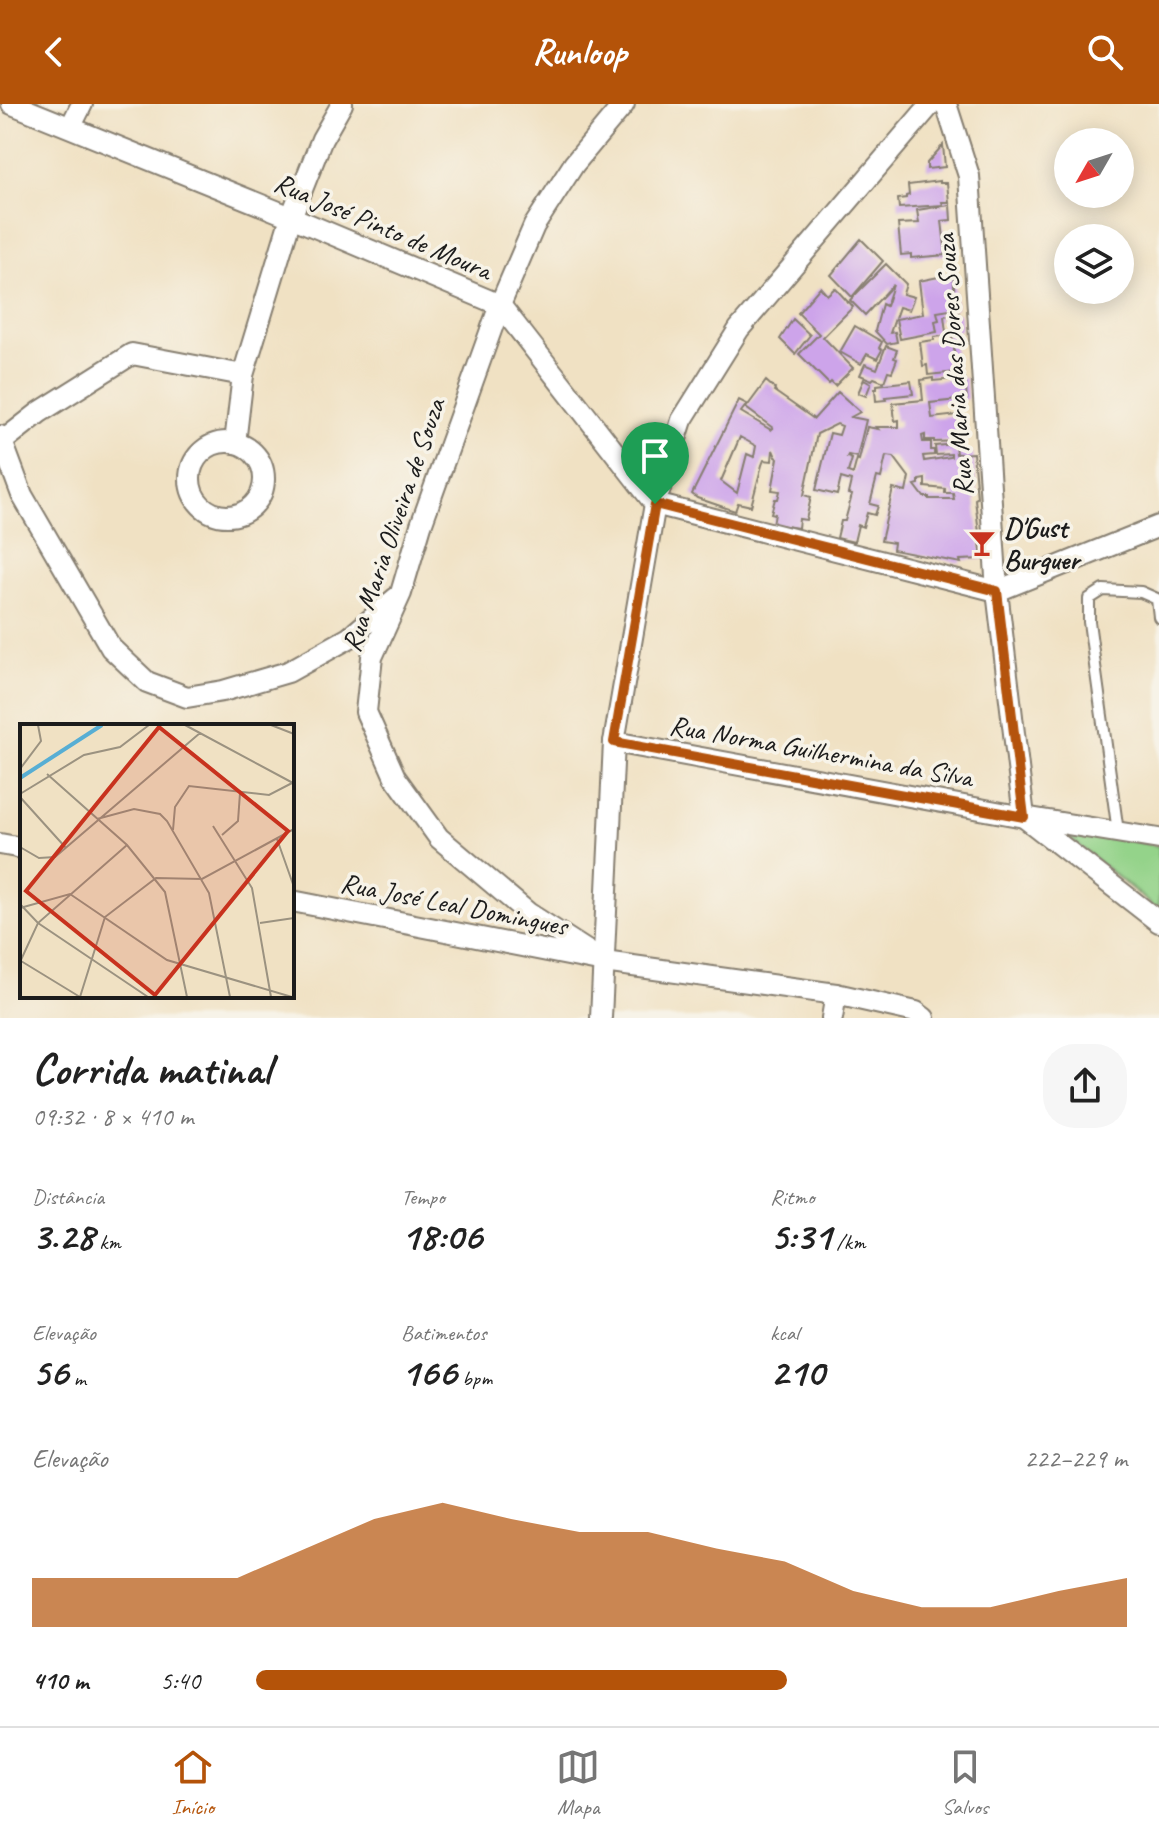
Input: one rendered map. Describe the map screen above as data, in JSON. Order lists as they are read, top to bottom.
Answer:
{
  "streets": {
    "street": [
      "Rua José Pinto de Moura",
      "Rua Maria das Dores Souza",
      "Rua Maria Oliveira de Souza",
      "Rua Norma Guilhermina da Silva",
      "Rua José Leal Domingues"
    ]
  },
  "crossings": [
    ["Rua José Pinto de Moura", "Rua Maria Oliveira de Souza"],
    ["Rua Maria das Dores Souza", "Rua Norma Guilhermina da Silva"],
    ["Rua Maria Oliveira de Souza", "Rua José Leal Domingues"]
  ],
  "places": {
    "bar": ["D'Gust Burguer"]
  },
  "north": "bottom left",
  "page": {
    "header": "Runloop",
    "heading": ["Corrida matinal", "09:32 · 8 × 410 m"],
    "stats": [
      ["Distância", "3.28 km"],
      ["Tempo", "18:06"],
      ["Ritmo", "5:31 /km"],
      ["Elevação", "56 m"],
      ["Batimentos", "166 bpm"],
      ["kcal", "210"]
    ],
    "chart": ["Elevação", "222–229 m"],
    "list": [
      {
        "name": "410 m",
        "note": "5:40"
      }
    ],
    "tabs": ["Início", "Mapa", "Salvos"]
  }
}
